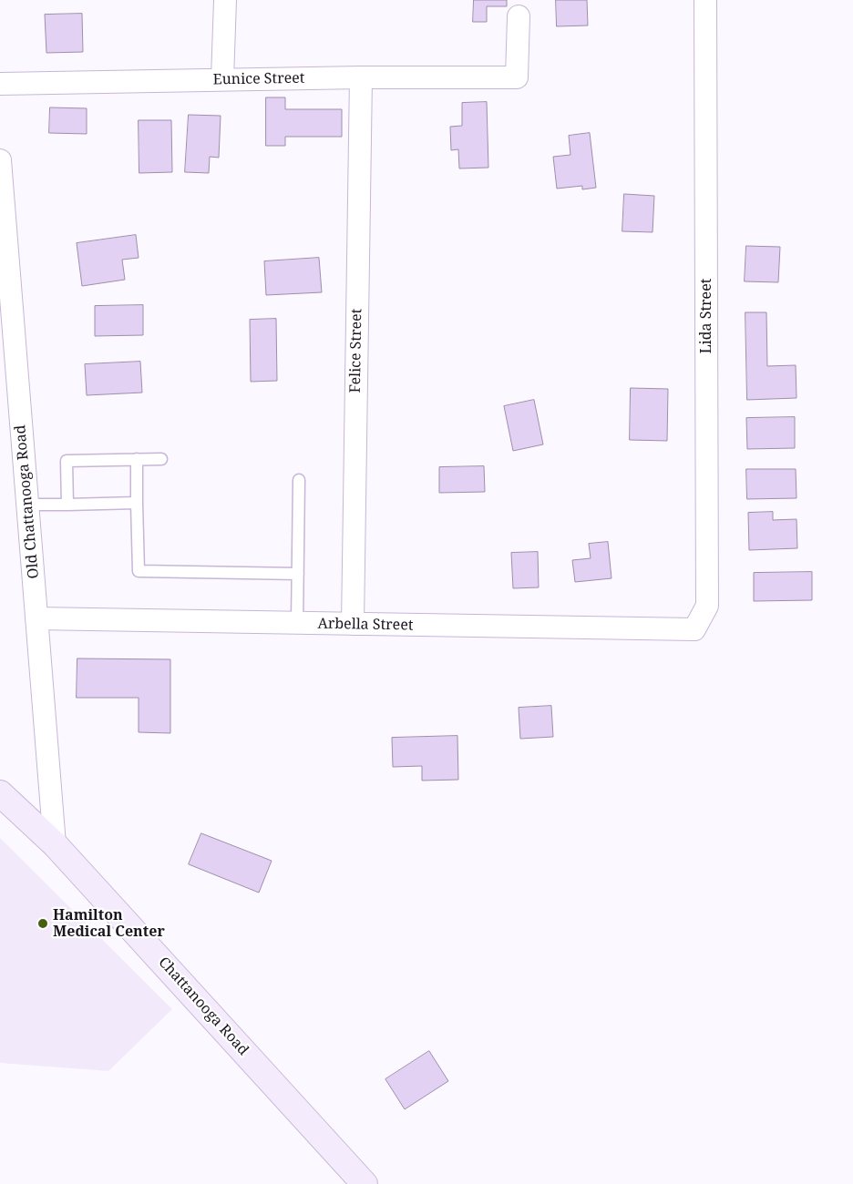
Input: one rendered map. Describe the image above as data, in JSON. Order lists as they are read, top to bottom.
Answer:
{
  "streets": {
    "main road": ["Chattanooga Road"],
    "street": [
      "Eunice Street",
      "Lida Street",
      "Felice Street",
      "Old Chattanooga Road",
      "Arbella Street"
    ]
  },
  "crossings": [
    ["Eunice Street", "Felice Street"],
    ["Lida Street", "Arbella Street"],
    ["Felice Street", "Arbella Street"],
    ["Old Chattanooga Road", "Arbella Street"],
    ["Old Chattanooga Road", "Chattanooga Road"]
  ],
  "places": ["Hamilton Medical Center"]
}
